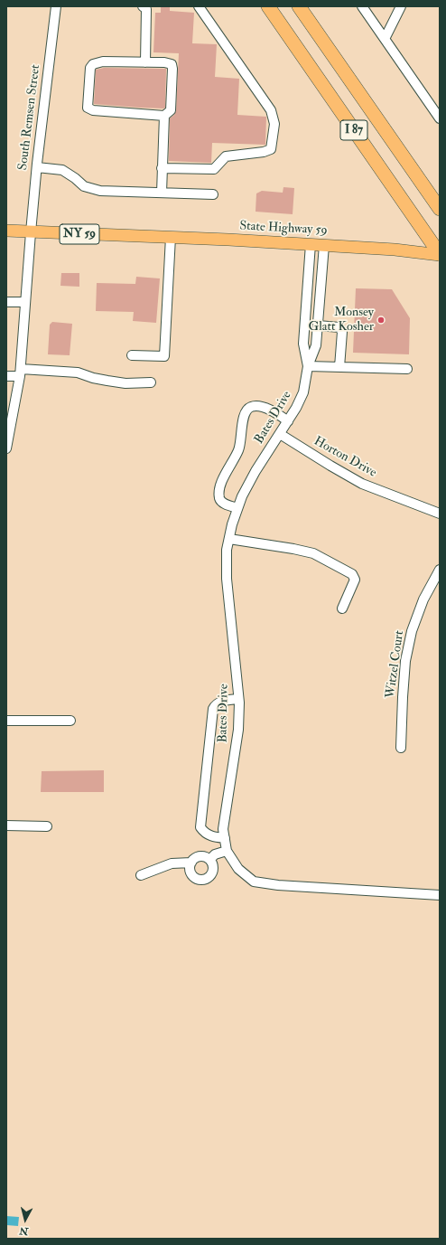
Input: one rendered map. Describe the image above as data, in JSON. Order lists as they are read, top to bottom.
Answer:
{
  "streets": {
    "highway": ["I 87"],
    "main road": ["State Highway 59", "NY 59"],
    "street": [
      "South Remsen Street",
      "Bates Drive",
      "Horton Drive",
      "Witzel Court"
    ]
  },
  "crossings": [
    ["South Remsen Street", "NY 59"],
    ["I 87", "State Highway 59"],
    ["State Highway 59", "NY 59"],
    ["State Highway 59", "Bates Drive"],
    ["Bates Drive", "Horton Drive"]
  ],
  "places": ["Monsey Glatt Kosher"],
  "north": "bottom"
}
